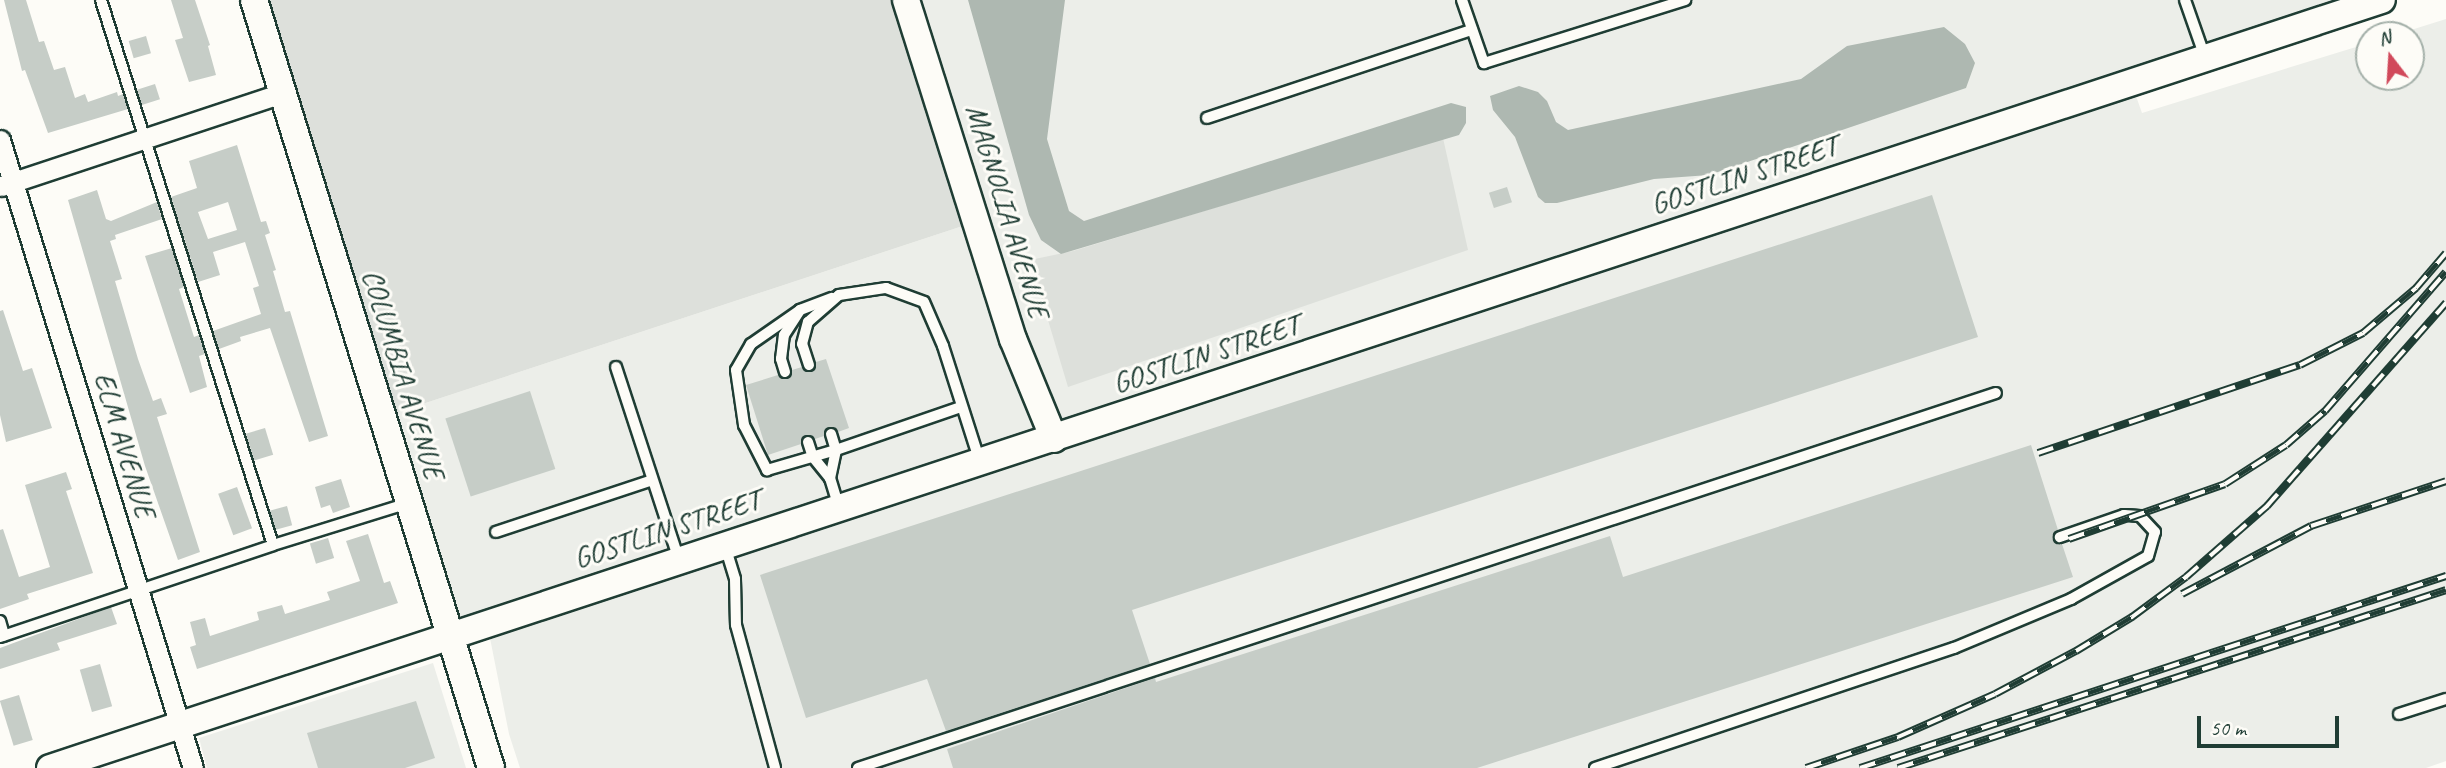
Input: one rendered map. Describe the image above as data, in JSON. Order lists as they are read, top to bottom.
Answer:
{
  "streets": {
    "street": [
      "GOSTLIN STREET",
      "MAGNOLIA AVENUE",
      "COLUMBIA AVENUE",
      "ELM AVENUE"
    ]
  },
  "crossings": [
    ["GOSTLIN STREET", "MAGNOLIA AVENUE"],
    ["GOSTLIN STREET", "COLUMBIA AVENUE"],
    ["GOSTLIN STREET", "ELM AVENUE"]
  ],
  "scale_bar": "50 m",
  "north": "top"
}
